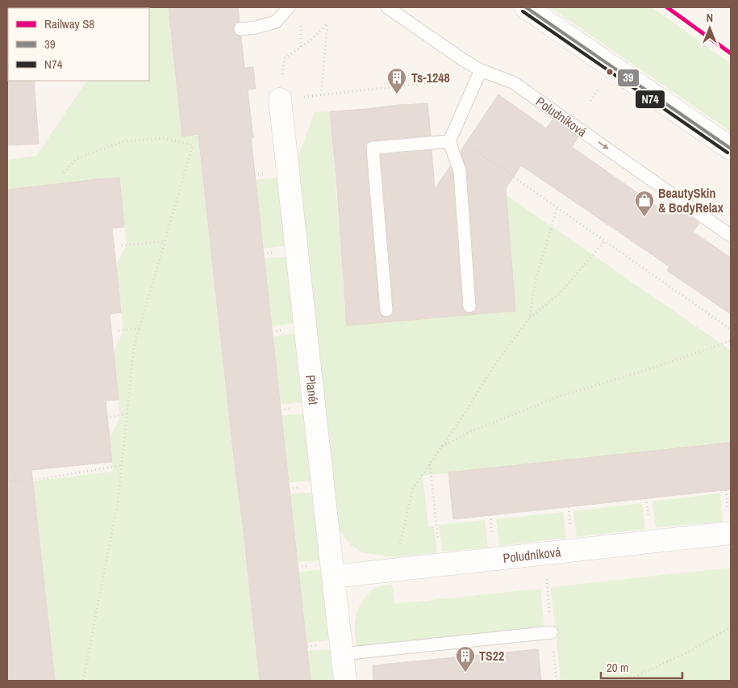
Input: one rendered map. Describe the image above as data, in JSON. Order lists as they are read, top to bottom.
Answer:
{
  "streets": {
    "street": ["Poludníková", "Planét"]
  },
  "crossings": [
    ["Poludníková", "Planét"]
  ],
  "one_way": ["Poludníková"],
  "places": {
    "building": ["Ts-1248", "TS22"],
    "shop": ["BeautySkin & BodyRelax"]
  },
  "lines": ["rail line S8", "transit line 39", "transit line N74"],
  "legend": ["Railway S8", "39", "N74"],
  "scale_bar": "20 m",
  "north": "top"
}
